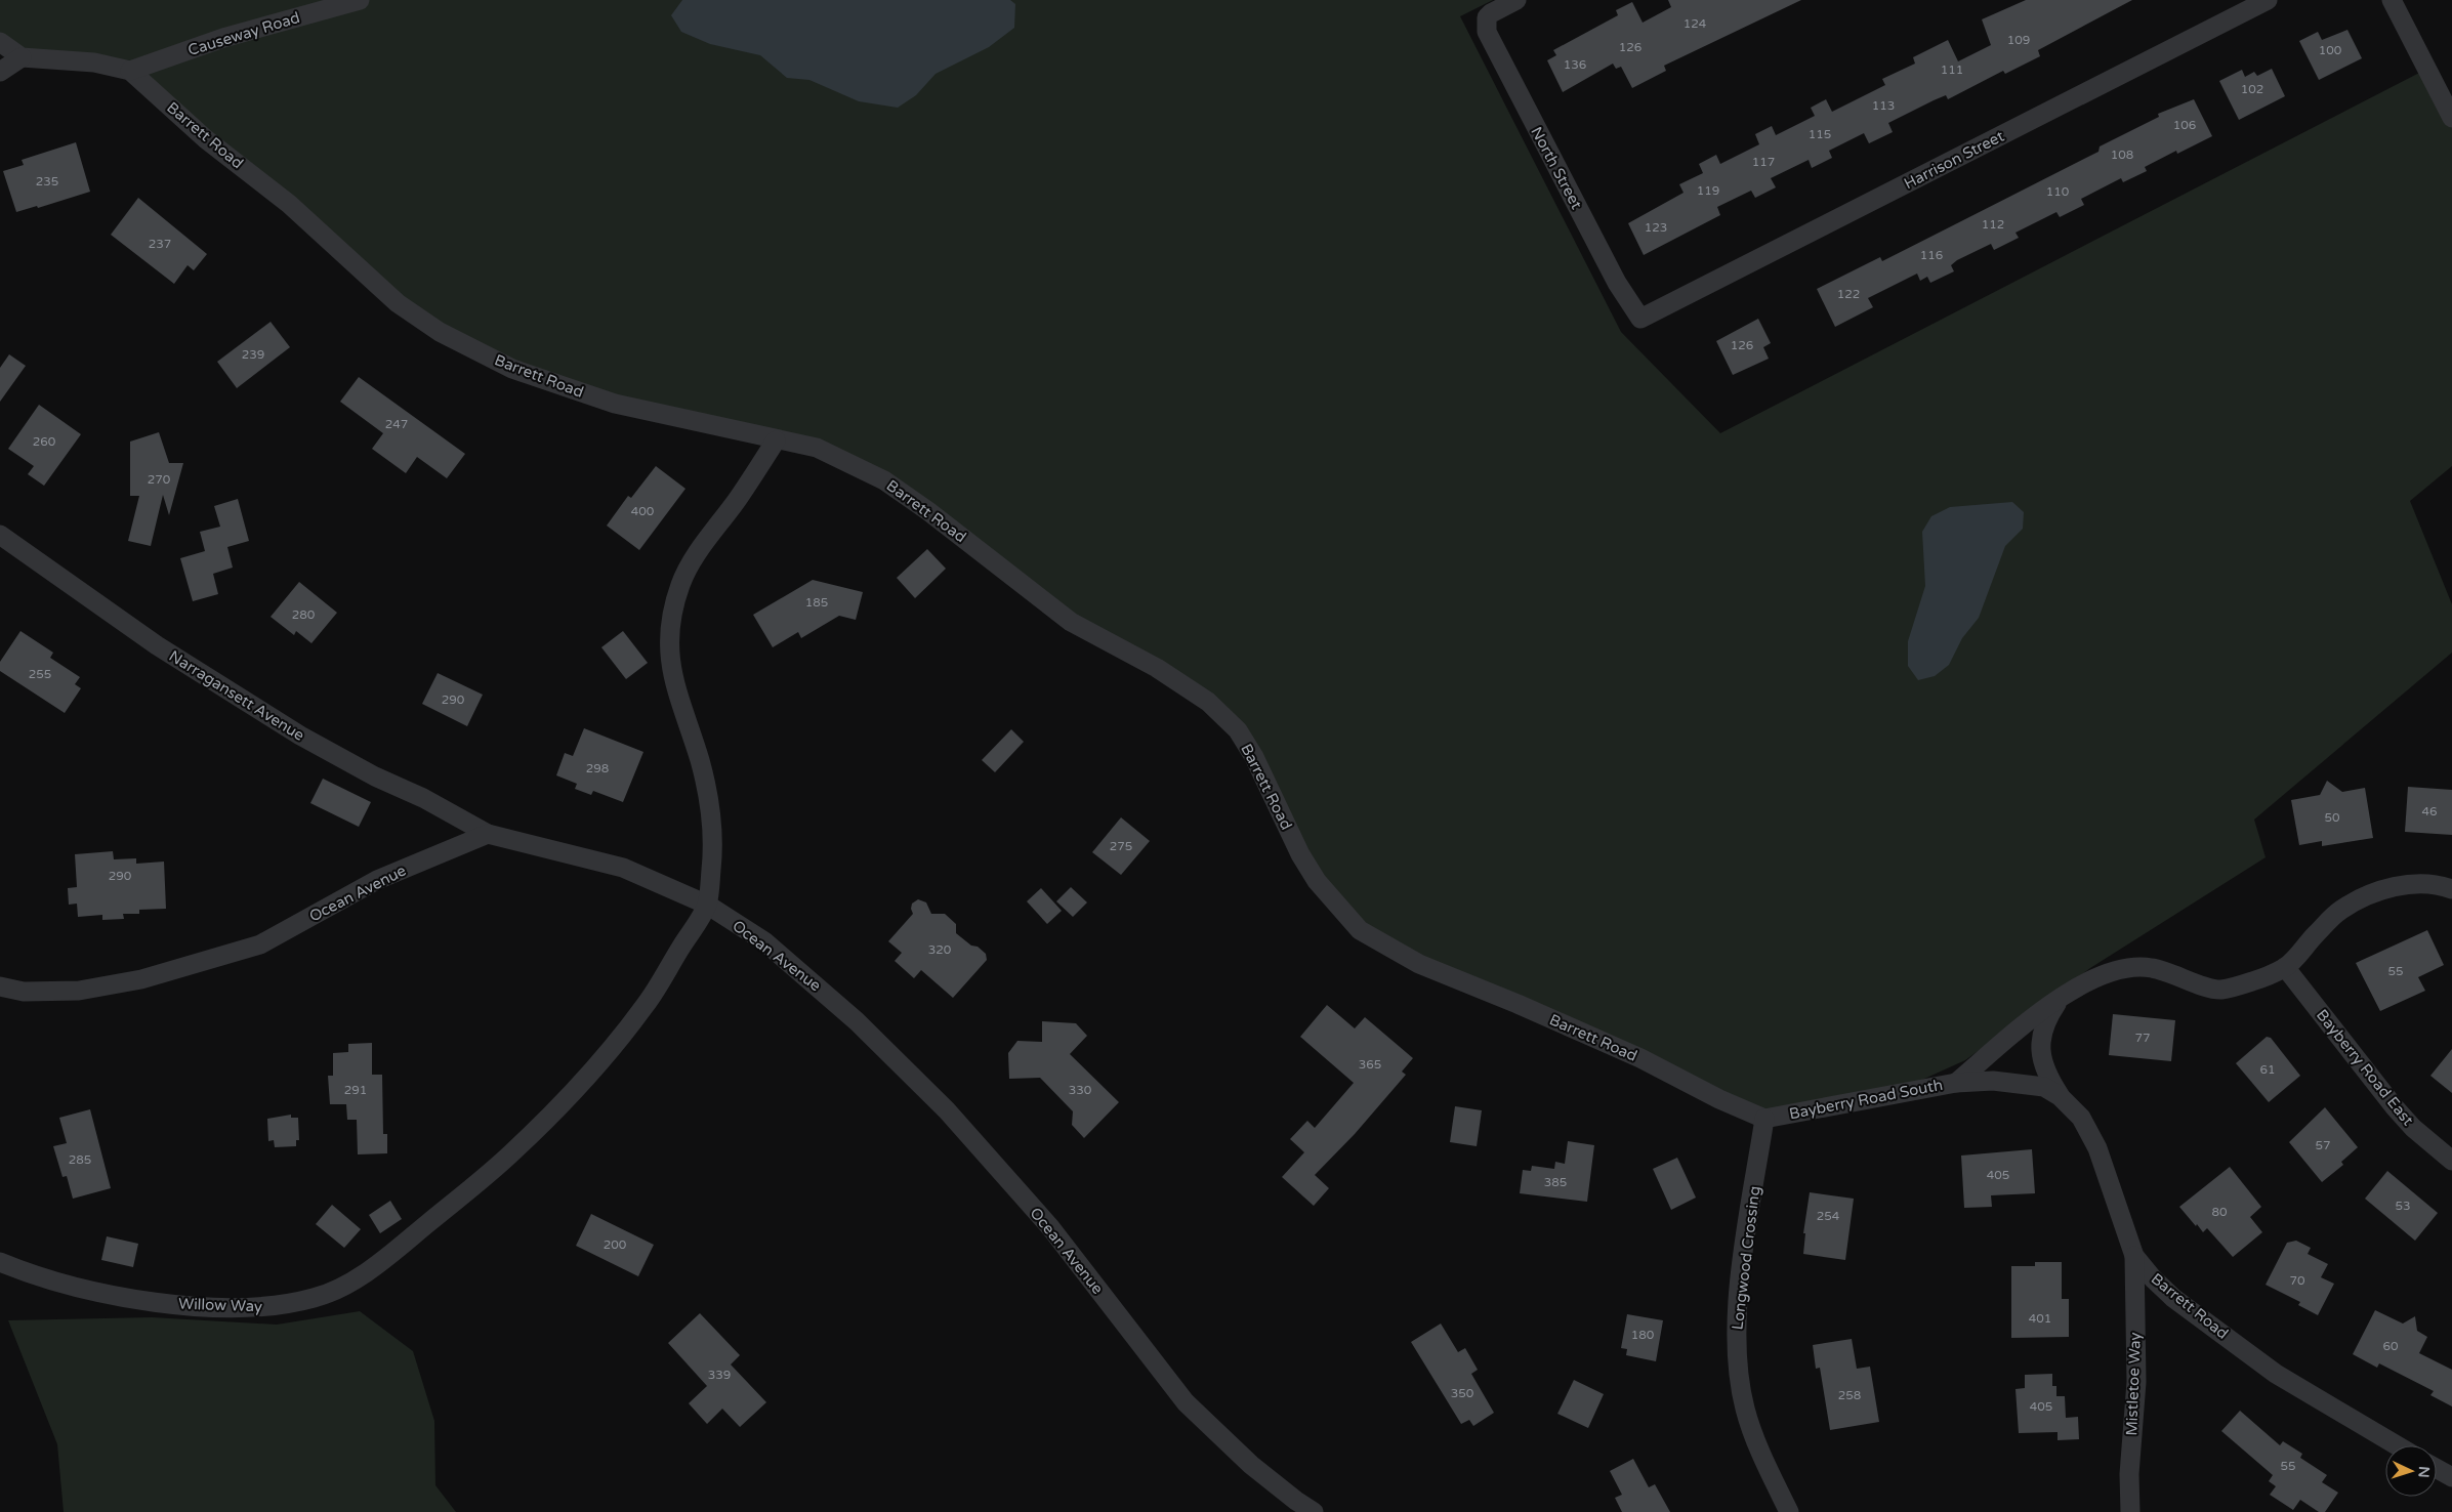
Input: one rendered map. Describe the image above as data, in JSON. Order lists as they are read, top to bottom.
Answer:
{
  "streets": {
    "street": [
      "Causeway Road",
      "Barrett Road",
      "Harrison Street",
      "North Street",
      "Narragansett Avenue",
      "Ocean Avenue",
      "Bayberry Road East",
      "Bayberry Road South",
      "Longwood Crossing",
      "Willow Way",
      "Mistletoe Way"
    ]
  },
  "crossings": [
    ["Causeway Road", "Barrett Road"],
    ["Barrett Road", "Bayberry Road South"],
    ["Barrett Road", "Longwood Crossing"],
    ["Barrett Road", "Mistletoe Way"],
    ["Harrison Street", "North Street"],
    ["Narragansett Avenue", "Ocean Avenue"],
    ["Ocean Avenue", "Willow Way"],
    ["Bayberry Road East", "Bayberry Road South"],
    ["Bayberry Road South", "Longwood Crossing"]
  ],
  "house_numbers": [
    "124",
    "109",
    "126",
    "100",
    "136",
    "111",
    "102",
    "113",
    "106",
    "115",
    "108",
    "117",
    "235",
    "119",
    "110",
    "112",
    "123",
    "237",
    "116",
    "122",
    "126",
    "239",
    "247",
    "260",
    "270",
    "400",
    "185",
    "280",
    "255",
    "290",
    "298",
    "46",
    "50",
    "275",
    "290",
    "320",
    "55",
    "77",
    "365",
    "61",
    "291",
    "330",
    "57",
    "285",
    "405",
    "385",
    "53",
    "80",
    "254",
    "200",
    "70",
    "401",
    "180",
    "60",
    "339",
    "350",
    "258",
    "405",
    "55"
  ],
  "north": "right"
}
